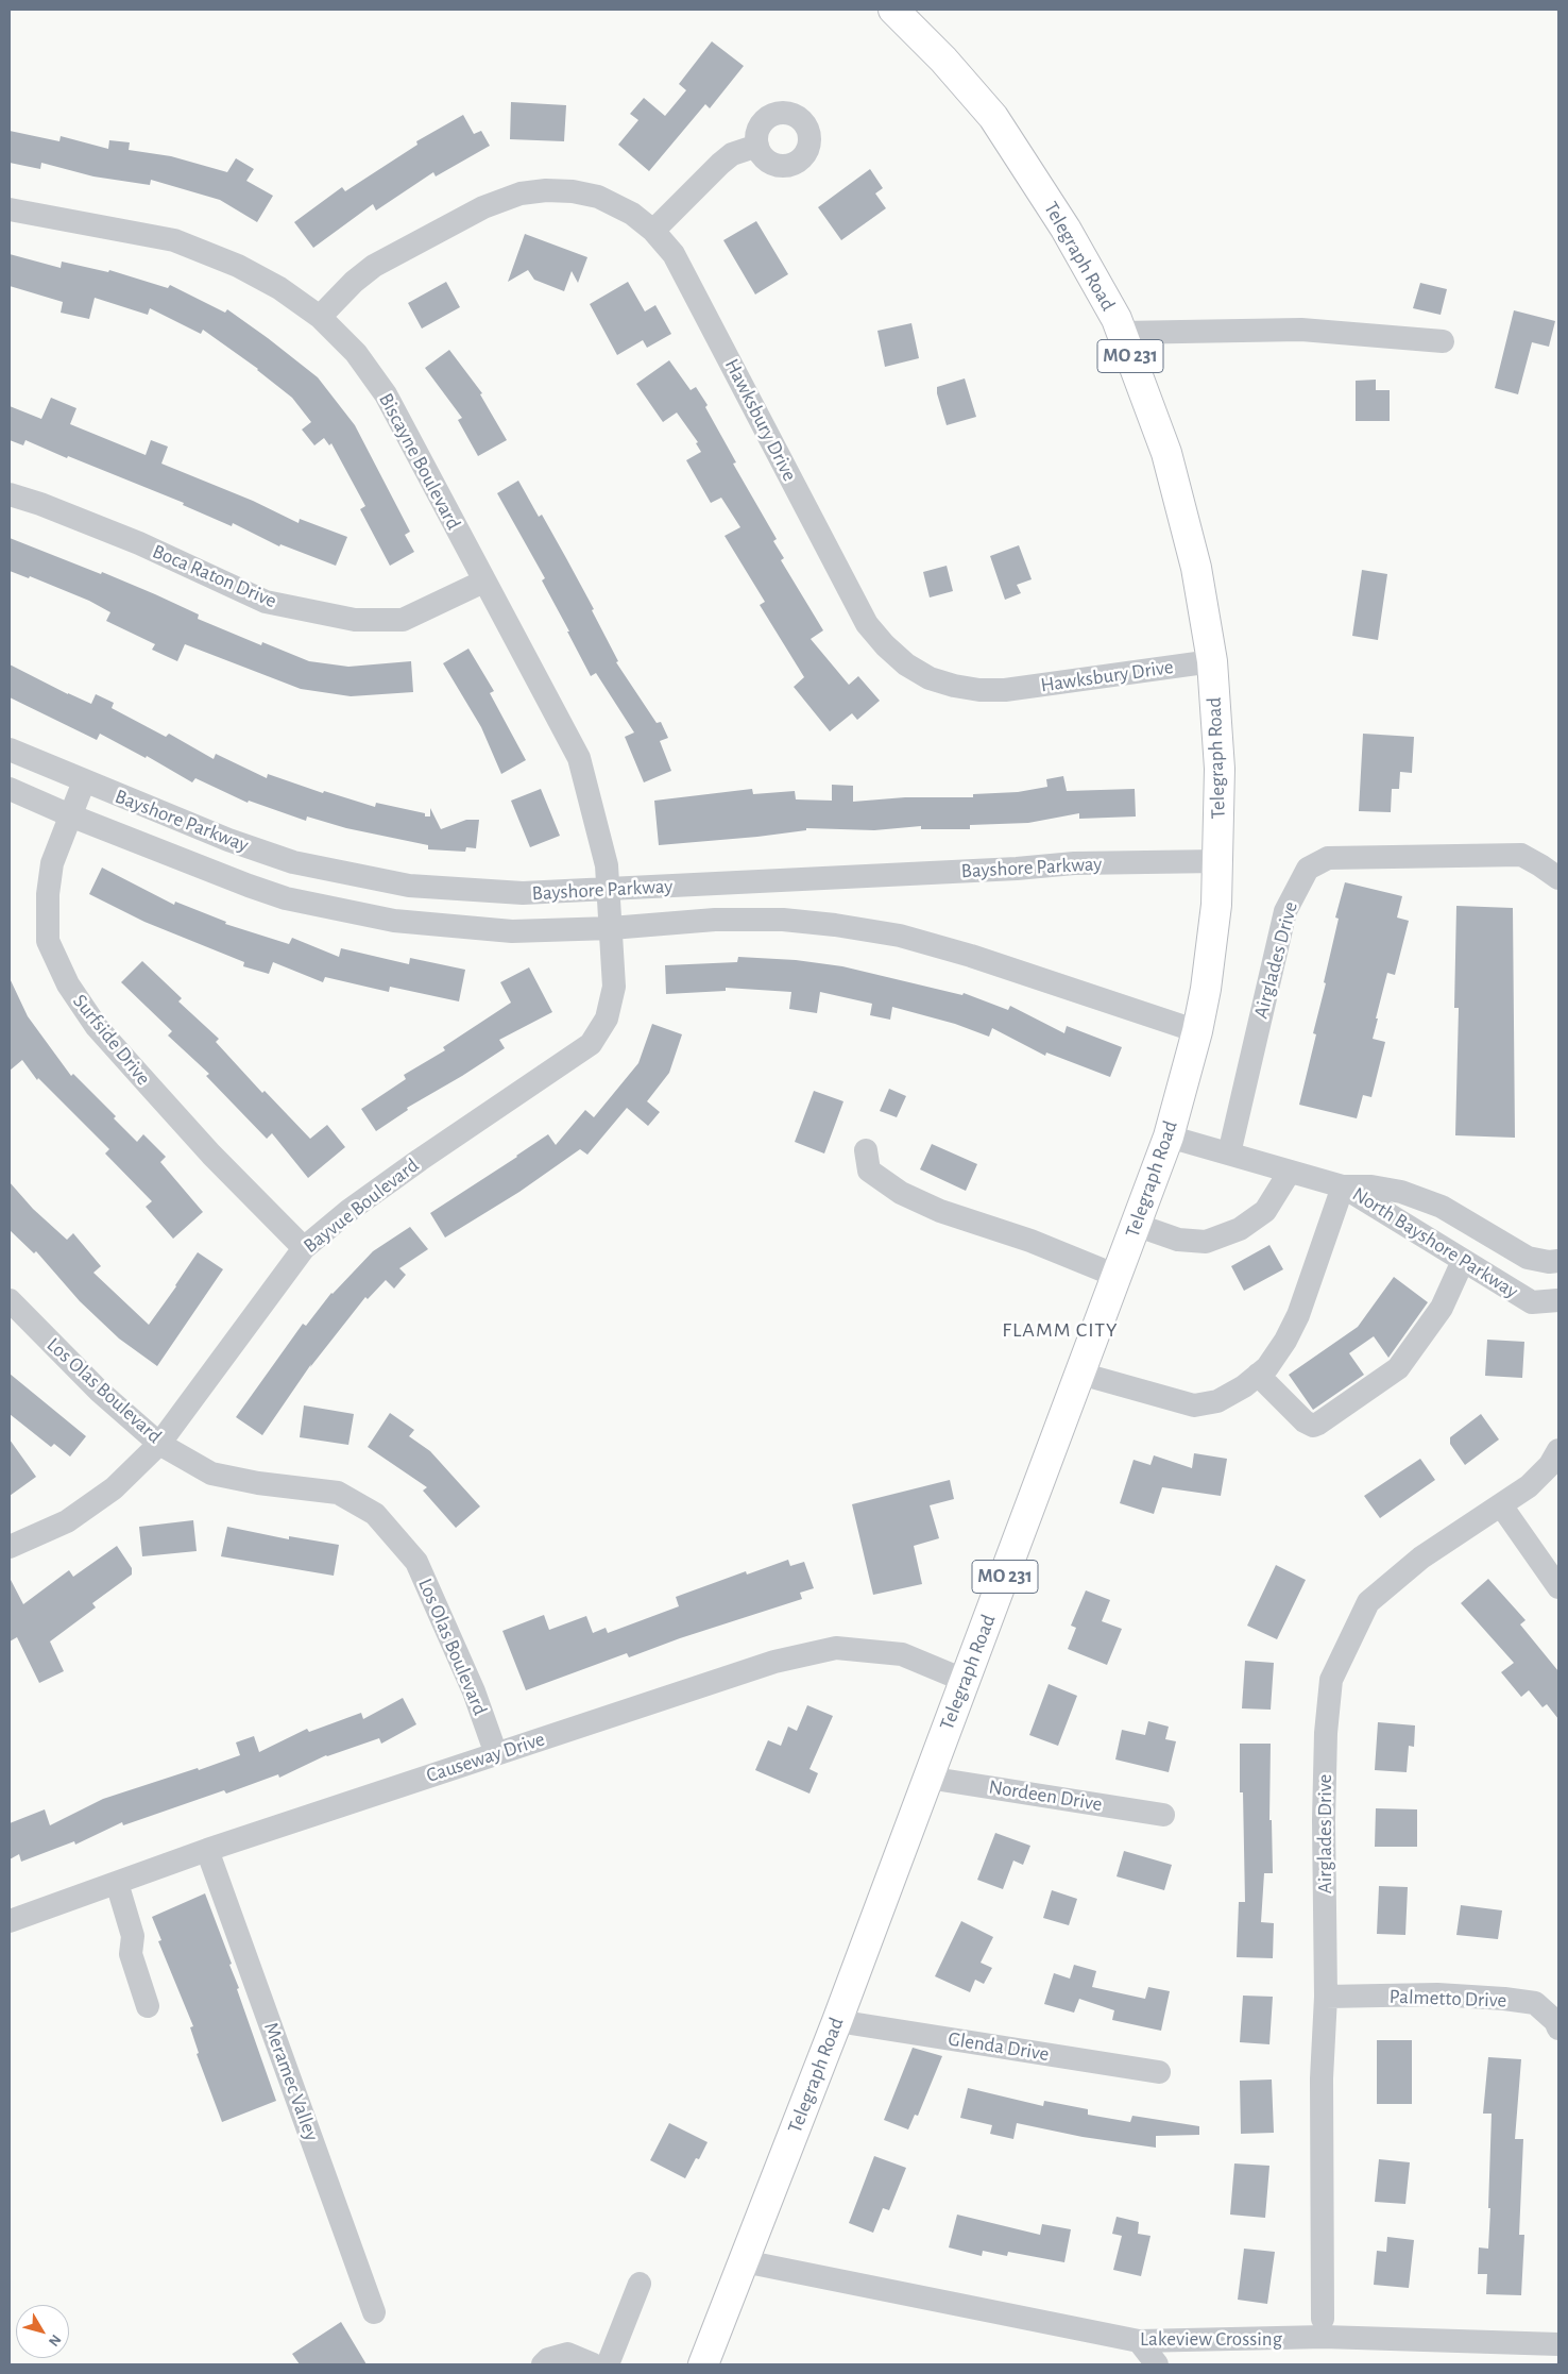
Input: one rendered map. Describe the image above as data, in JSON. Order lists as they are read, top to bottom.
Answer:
{
  "streets": {
    "main road": ["Telegraph Road", "MO 231"],
    "street": [
      "Hawksbury Drive",
      "Biscayne Boulevard",
      "Boca Raton Drive",
      "Bayshore Parkway",
      "Airglades Drive",
      "Surfside Drive",
      "Bayvue Boulevard",
      "North Bayshore Parkway",
      "Los Olas Boulevard",
      "Causeway Drive",
      "Nordeen Drive",
      "Palmetto Drive",
      "Glenda Drive",
      "Meramec Valley",
      "Lakeview Crossing"
    ]
  },
  "crossings": [
    ["Telegraph Road", "Hawksbury Drive"],
    ["Telegraph Road", "Bayshore Parkway"],
    ["Telegraph Road", "North Bayshore Parkway"],
    ["Telegraph Road", "Causeway Drive"],
    ["Telegraph Road", "Nordeen Drive"],
    ["Telegraph Road", "Glenda Drive"],
    ["Telegraph Road", "Lakeview Crossing"],
    ["Hawksbury Drive", "Biscayne Boulevard"],
    ["Biscayne Boulevard", "Boca Raton Drive"],
    ["Biscayne Boulevard", "Bayshore Parkway"],
    ["Biscayne Boulevard", "Bayvue Boulevard"],
    ["Bayshore Parkway", "Surfside Drive"],
    ["Bayshore Parkway", "Bayvue Boulevard"],
    ["Airglades Drive", "North Bayshore Parkway"],
    ["Airglades Drive", "Palmetto Drive"],
    ["Surfside Drive", "Bayvue Boulevard"],
    ["Bayvue Boulevard", "Los Olas Boulevard"],
    ["Los Olas Boulevard", "Causeway Drive"],
    ["Causeway Drive", "Meramec Valley"]
  ],
  "districts": ["FLAMM CITY"],
  "north": "bottom right"
}
